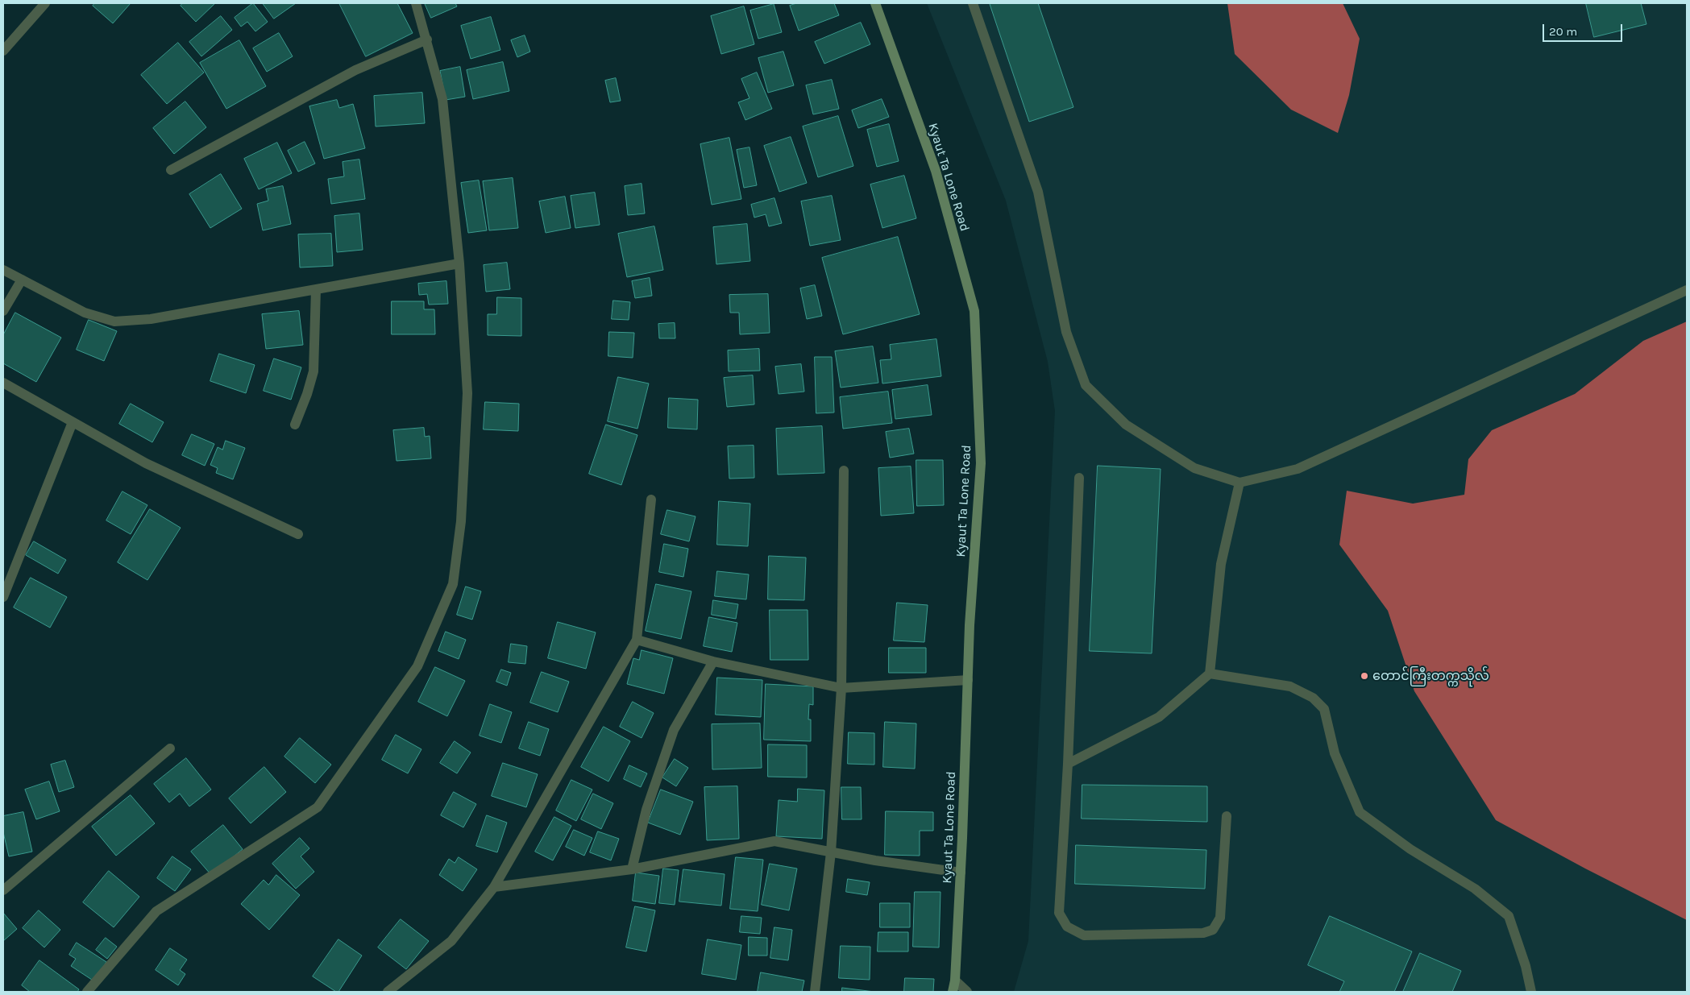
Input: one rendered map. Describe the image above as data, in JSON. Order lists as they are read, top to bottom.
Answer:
{
  "streets": {
    "main road": ["Kyaut Ta Lone Road"]
  },
  "places": ["တောင်ကြီးတက္ကသိုလ်"],
  "scale_bar": "20 m"
}
